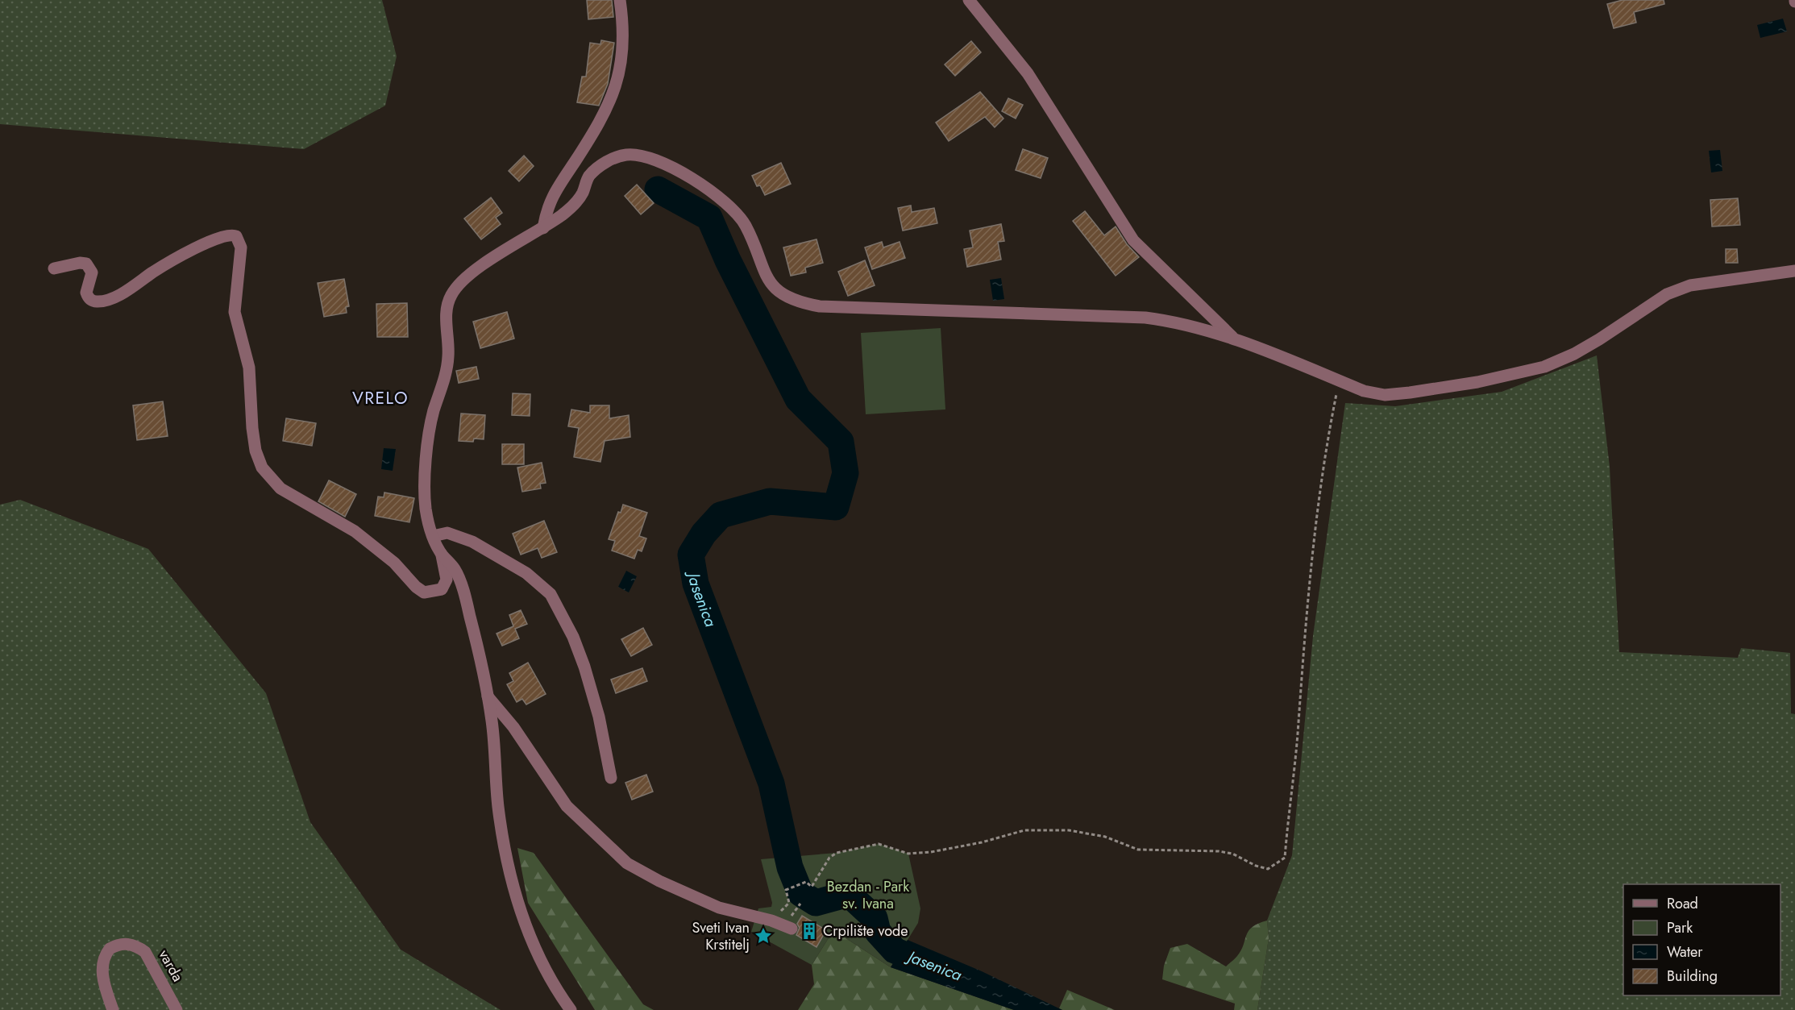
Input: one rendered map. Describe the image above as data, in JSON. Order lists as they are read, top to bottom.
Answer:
{
  "streets": {
    "street": ["varda"]
  },
  "districts": ["VRELO"],
  "water": ["Jasenica"],
  "parks": ["Bezdan - Park sv. Ivana"],
  "places": {
    "building": ["Crpilište vode"],
    "place": ["Sveti Ivan Krstitelj"]
  },
  "legend": [
    "Road",
    "Park",
    "Water",
    "Building"
  ]
}
